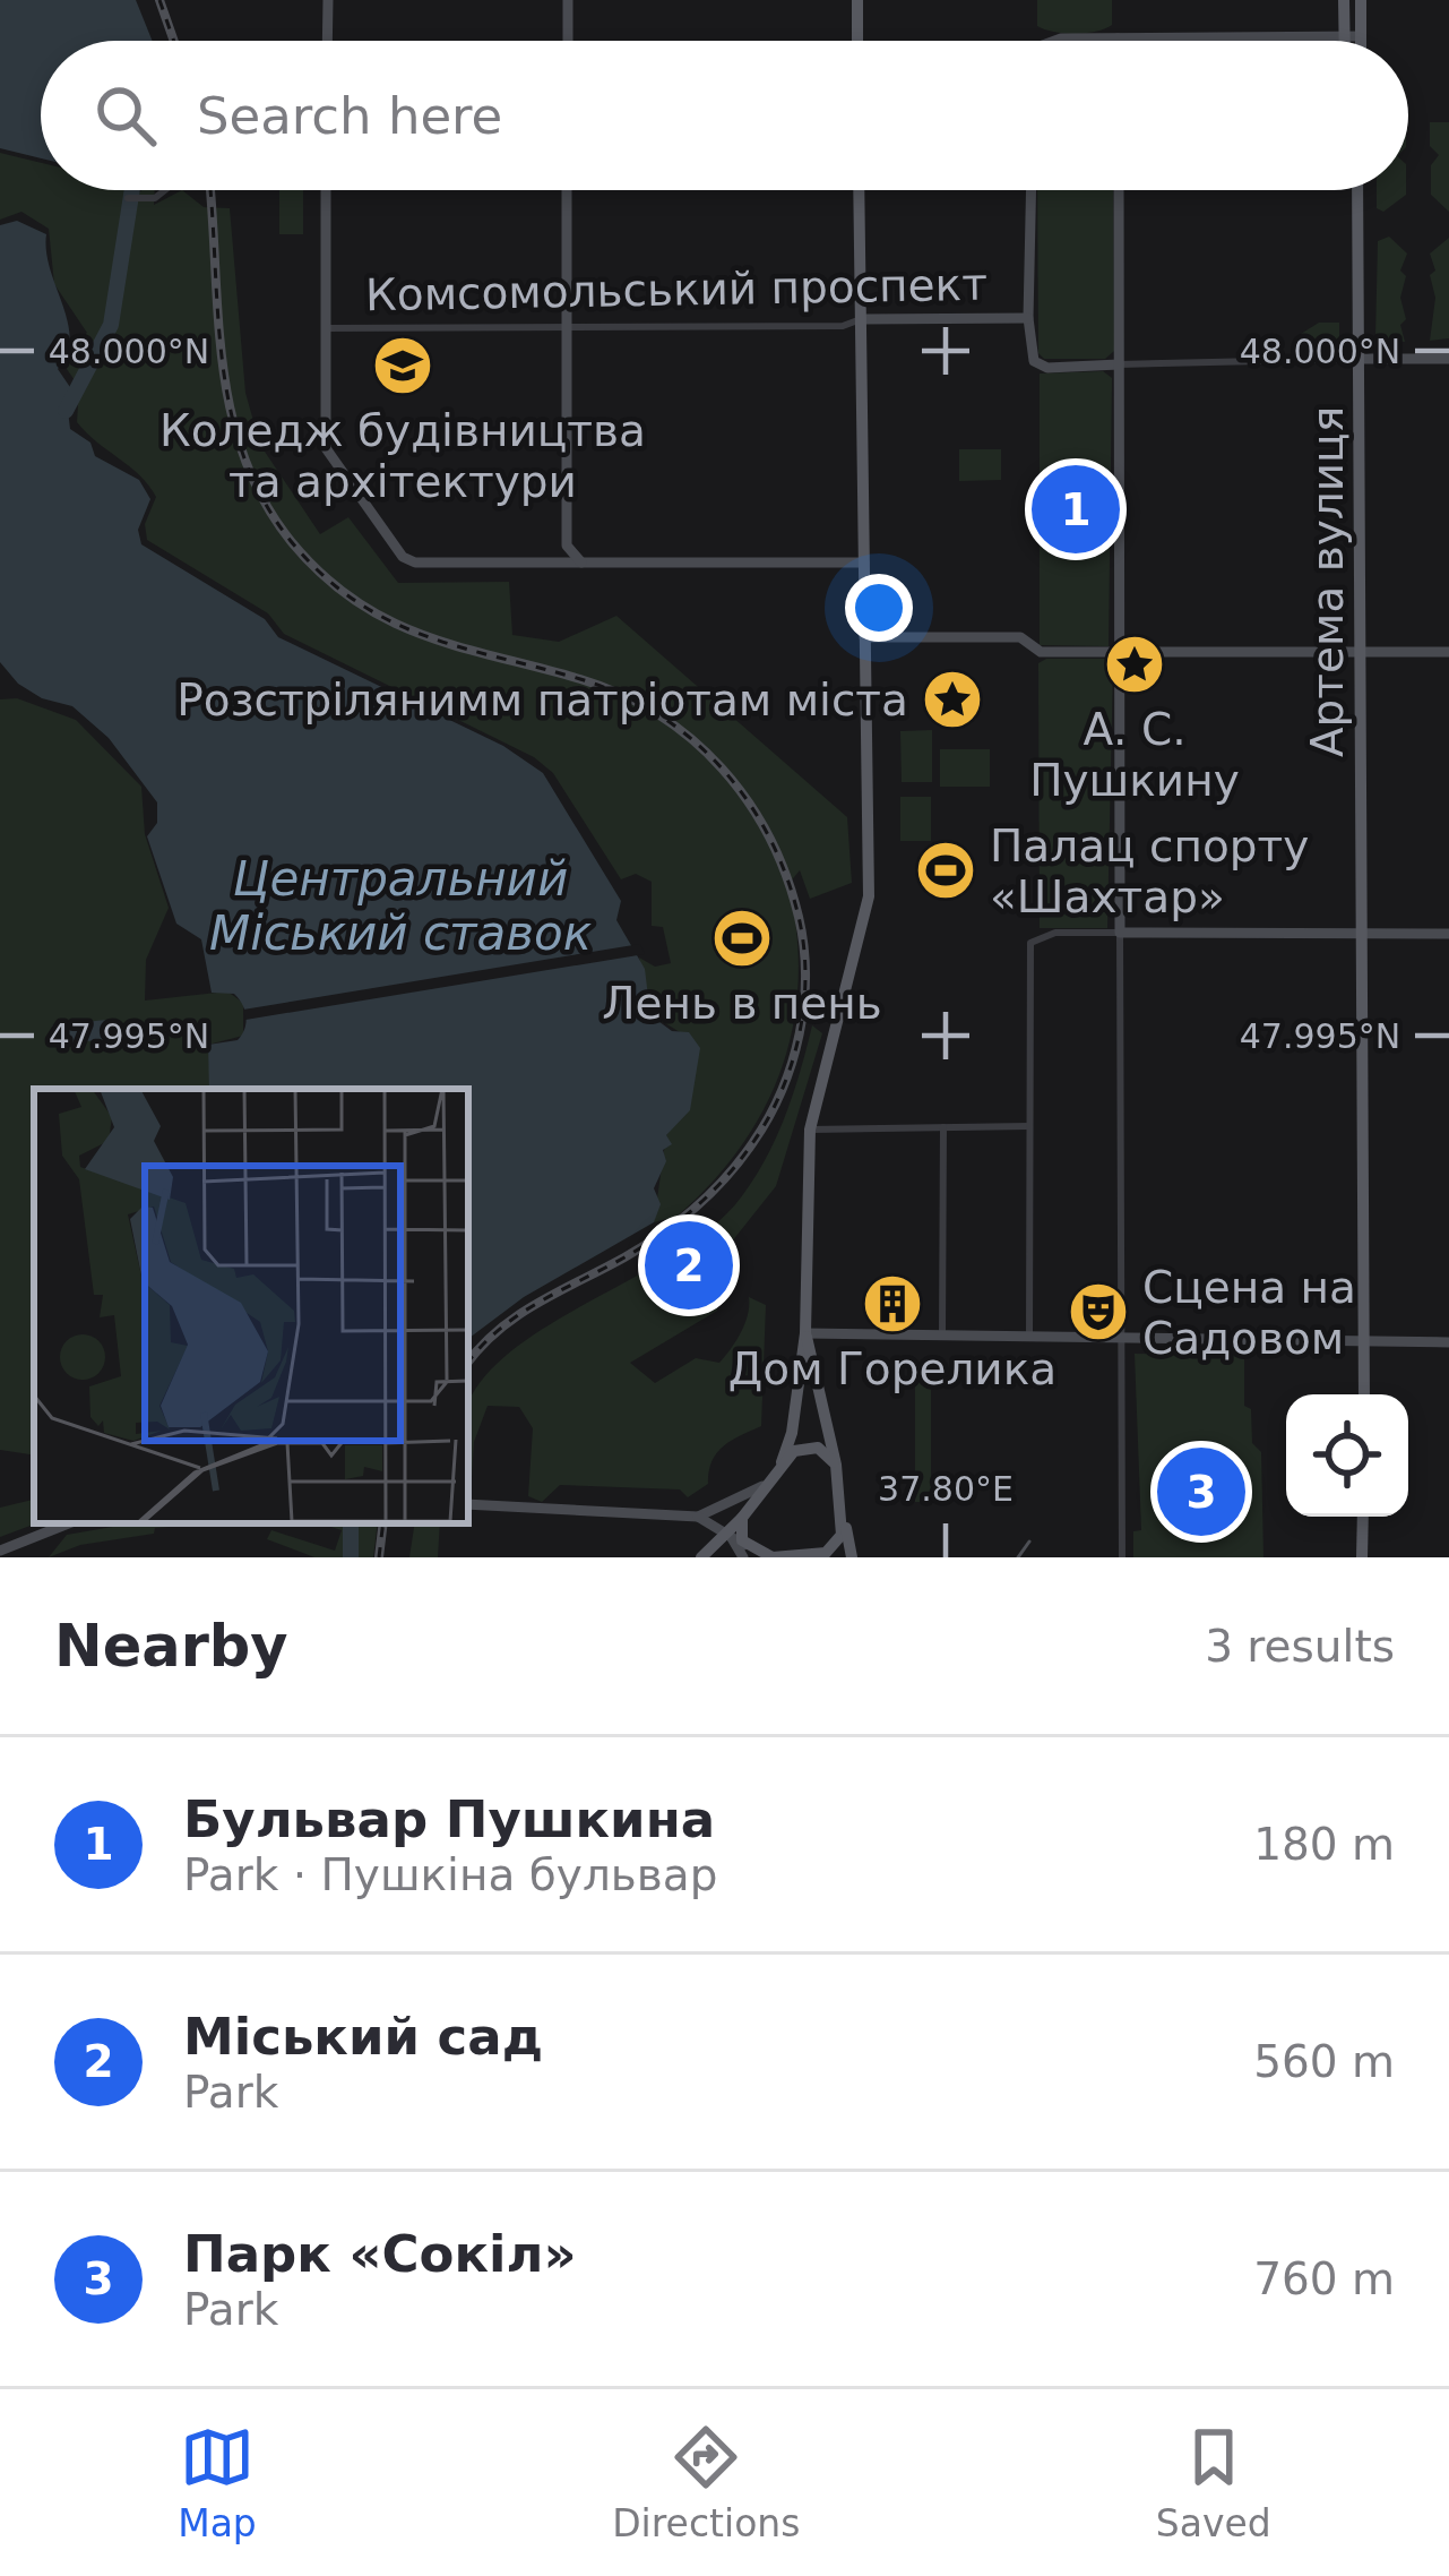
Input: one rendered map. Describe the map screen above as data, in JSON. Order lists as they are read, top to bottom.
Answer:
{
  "streets": {
    "main road": ["Артема вулиця"],
    "street": ["Комсомольський проспект"]
  },
  "water": ["Центральний Міський ставок"],
  "places": {
    "school or university": ["Коледж будівництва та архітектури"],
    "place": ["А. С. Пушкину", "Розстрілянимм патріотам міста"],
    "sports": ["Палац спорту «Шахтар»", "Лень в пень"],
    "building": ["Дом Горелика"],
    "theatre": ["Сцена на Садовом"]
  },
  "page": {
    "search": "Search here",
    "pins": ["1", "2", "3"],
    "heading": ["Nearby", "3 results"],
    "list": [
      {
        "mark": "1",
        "name": "Бульвар Пушкина",
        "note": "Park · Пушкіна бульвар",
        "value": "180 m"
      },
      {
        "mark": "2",
        "name": "Міський сад",
        "note": "Park",
        "value": "560 m"
      },
      {
        "mark": "3",
        "name": "Парк «Сокіл»",
        "note": "Park",
        "value": "760 m"
      }
    ],
    "nav": ["Map", "Directions", "Saved"]
  },
  "coordinates": ["48.000°N", "47.995°N", "37.80°E"]
}
